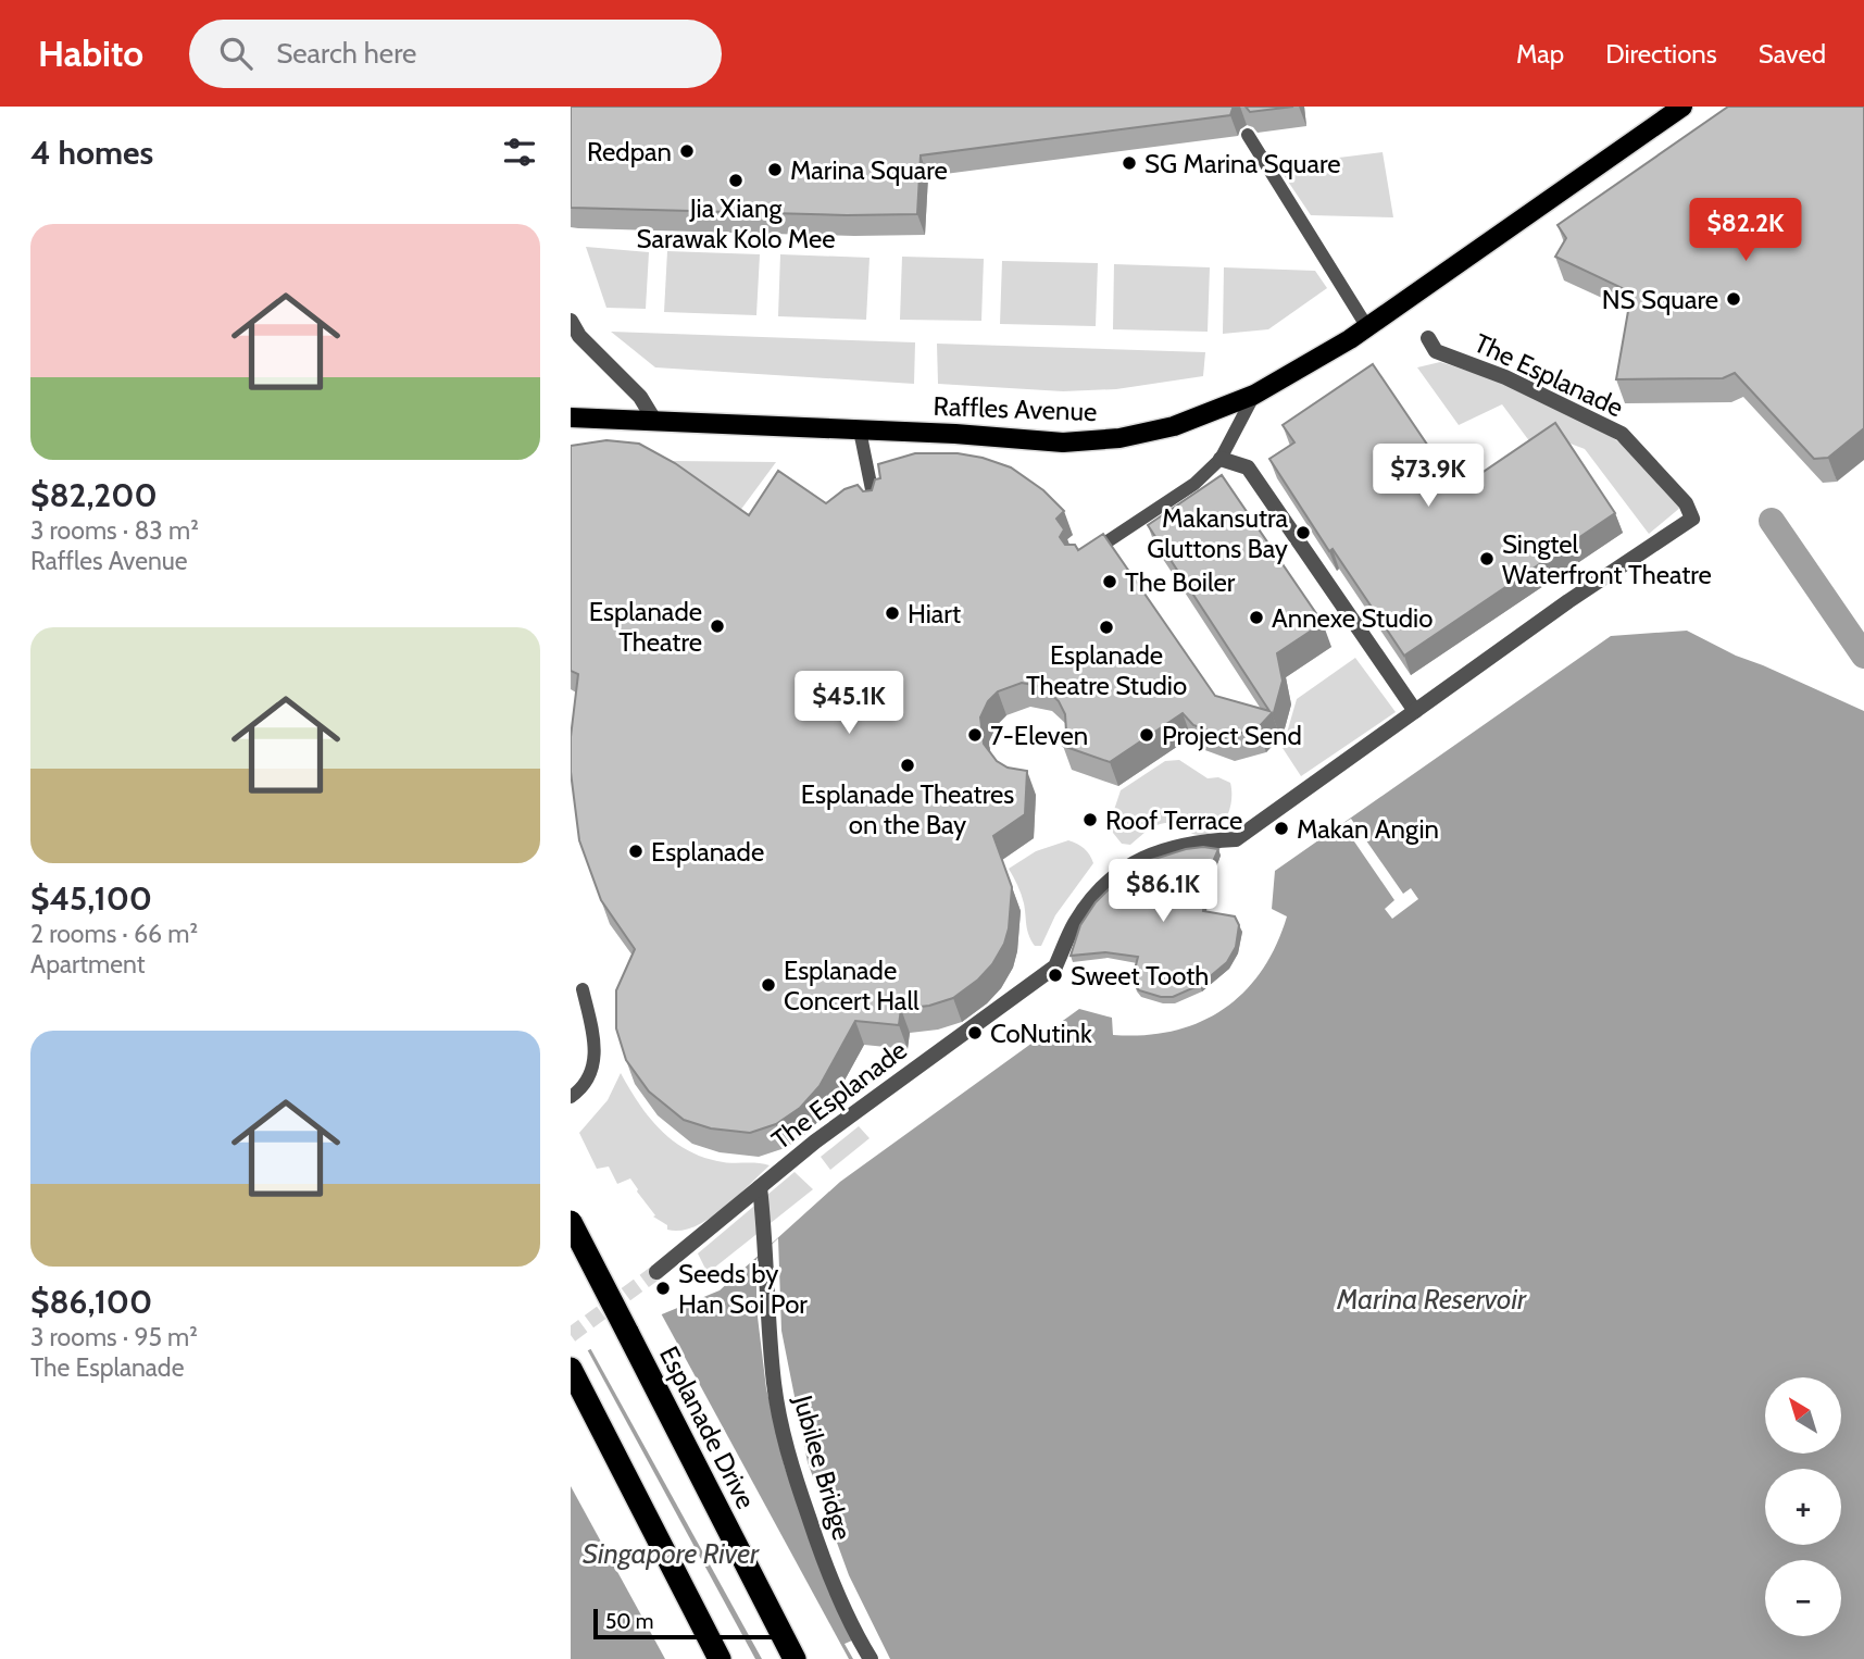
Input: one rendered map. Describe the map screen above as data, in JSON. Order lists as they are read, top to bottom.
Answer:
{
  "streets": {
    "highway": ["Esplanade Drive"],
    "main road": ["Raffles Avenue"],
    "street": ["The Esplanade", "Jubilee Bridge"]
  },
  "crossings": [
    ["The Esplanade", "Jubilee Bridge"]
  ],
  "water": ["Marina Reservoir", "Singapore River"],
  "places": [
    "Redpan",
    "SG Marina Square",
    "Marina Square",
    "Jia Xiang Sarawak Kolo Mee",
    "NS Square",
    "Makansutra Gluttons Bay",
    "Singtel Waterfront Theatre",
    "The Boiler",
    "Hiart",
    "Annexe Studio",
    "Esplanade Theatre",
    "Esplanade Theatre Studio",
    "7-Eleven",
    "Project Send",
    "Esplanade Theatres on the Bay",
    "Roof Terrace",
    "Makan Angin",
    "Esplanade",
    "Sweet Tooth",
    "Esplanade Concert Hall",
    "CoNutink",
    "Seeds by Han Soi Por"
  ],
  "scale_bar": "50 m",
  "north": "top left",
  "page": {
    "header": "Habito",
    "search": "Search here",
    "nav": ["Map", "Directions", "Saved"],
    "heading": "4 homes",
    "list": [
      {
        "name": "$82,200",
        "note": "3 rooms · 83 m² · Raffles Avenue"
      },
      {
        "name": "$45,100",
        "note": "2 rooms · 66 m² · Apartment"
      },
      {
        "name": "$86,100",
        "note": "3 rooms · 95 m² · The Esplanade"
      }
    ],
    "price": [
      "$82.2K",
      "$73.9K",
      "$45.1K",
      "$86.1K"
    ],
    "map_buttons": ["+", "−"],
    "scale": "50 m"
  }
}
